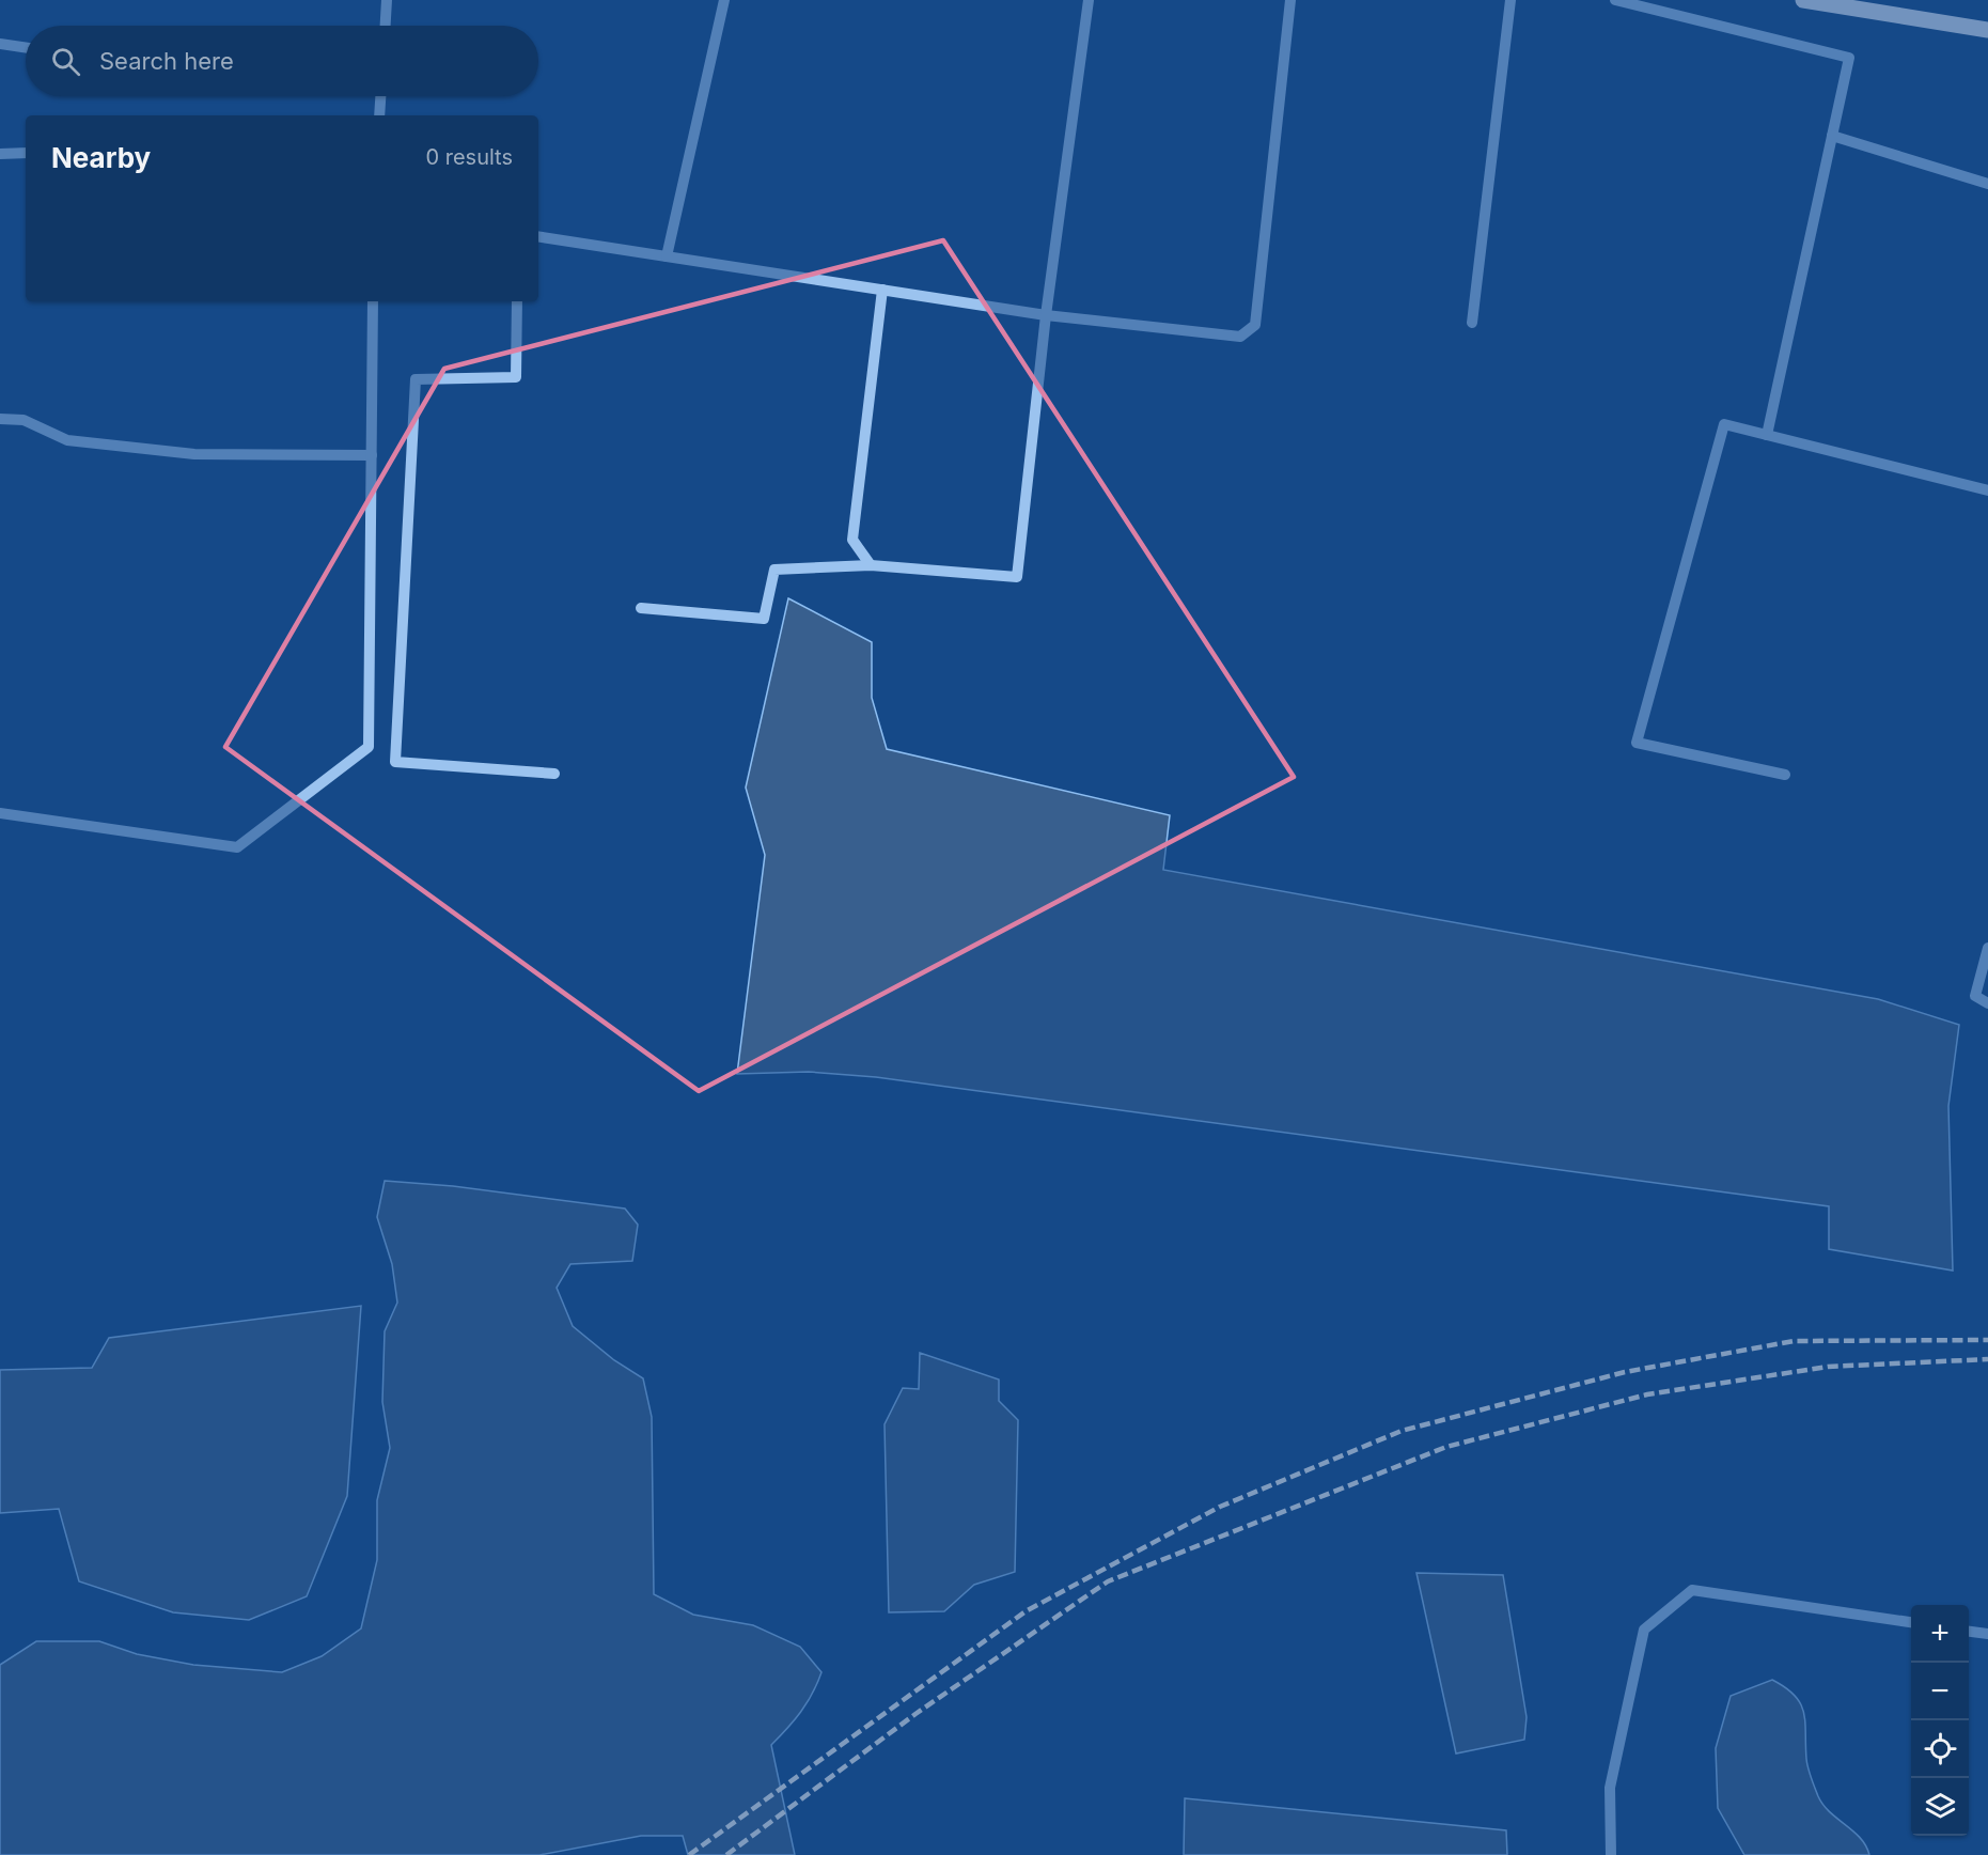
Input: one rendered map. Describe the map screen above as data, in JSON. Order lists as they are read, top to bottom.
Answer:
{
  "page": {
    "search": "Search here",
    "heading": ["Nearby", "0 results"],
    "map_buttons": ["+", "−"]
  }
}
